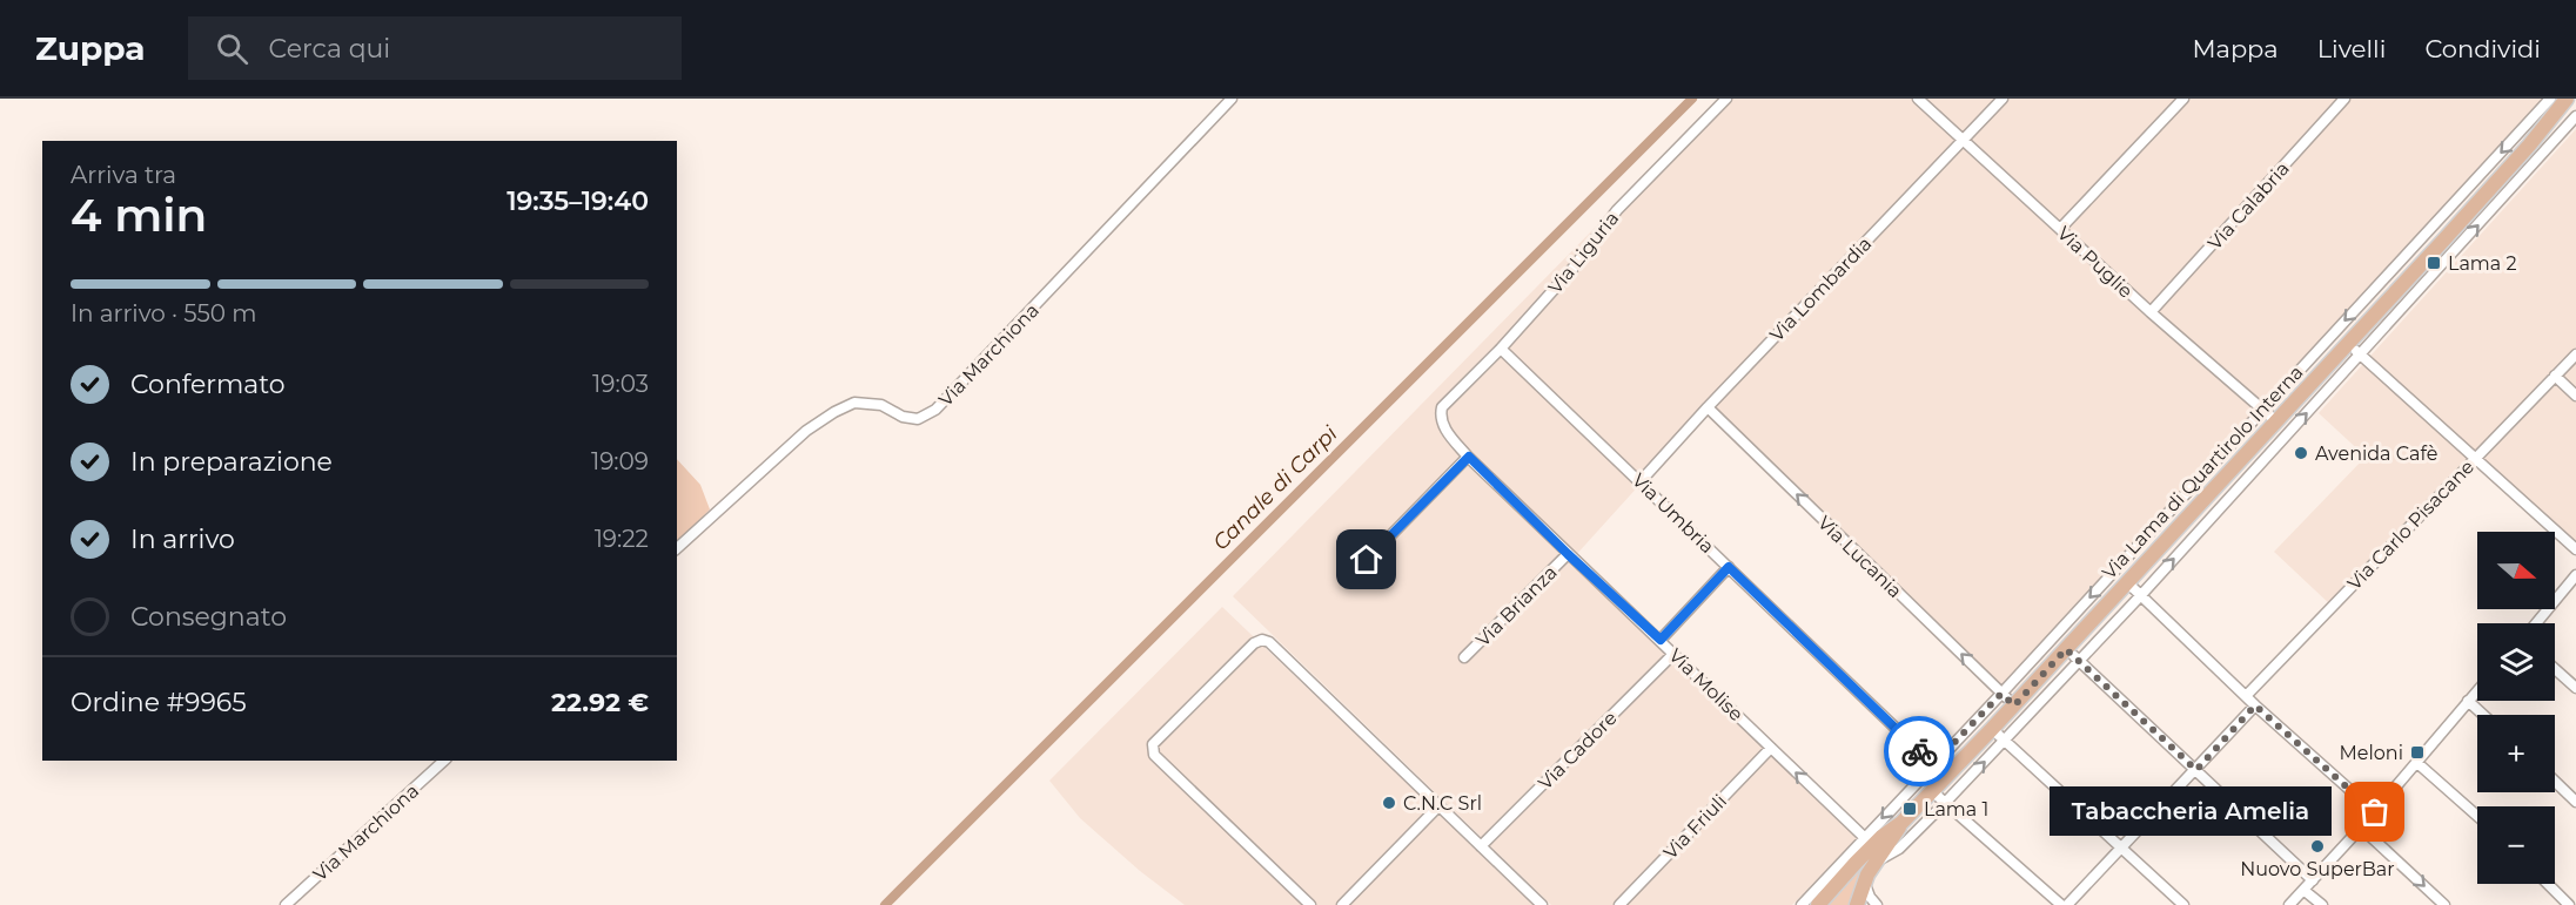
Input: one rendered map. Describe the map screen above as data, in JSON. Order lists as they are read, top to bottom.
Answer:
{
  "streets": {
    "main road": ["Via Lama di Quartirolo Interna"],
    "street": [
      "Via Calabria",
      "Via Liguria",
      "Via Puglie",
      "Via Lombardia",
      "Via Marchiona",
      "Via Umbria",
      "Via Carlo Pisacane",
      "Via Lucania",
      "Via Brianza",
      "Via Molise",
      "Via Cadore",
      "Via Friuli"
    ]
  },
  "crossings": [
    ["Via Calabria", "Via Puglie"],
    ["Via Liguria", "Via Umbria"],
    ["Via Liguria", "Via Molise"],
    ["Via Puglie", "Via Lombardia"],
    ["Via Puglie", "Via Lama di Quartirolo Interna"],
    ["Via Lombardia", "Via Umbria"],
    ["Via Lombardia", "Via Lucania"],
    ["Via Lama di Quartirolo Interna", "Via Lucania"],
    ["Via Brianza", "Via Molise"],
    ["Via Molise", "Via Cadore"],
    ["Via Molise", "Via Friuli"]
  ],
  "one_way": ["Via Lucania"],
  "water": ["Canale di Carpi"],
  "places": {
    "transit": ["Lama 2", "Meloni", "Lama 1"],
    "other": [
      "Avenida Cafè",
      "C.N.C Srl",
      "Tabaccheria Amelia",
      "Nuovo SuperBar"
    ]
  },
  "north": "right",
  "page": {
    "header": "Zuppa",
    "search": "Cerca qui",
    "nav": ["Mappa", "Livelli", "Condividi"],
    "heading": ["4 min", "Arriva tra", "19:35–19:40"],
    "panel": ["Ordine #9965", "22.92 €"],
    "bar": "In arrivo · 550 m",
    "list": [
      ["Confermato", "19:03"],
      ["In preparazione", "19:09"],
      ["In arrivo", "19:22"],
      "Consegnato"
    ],
    "map_buttons": ["+", "−"],
    "bubble": "Tabaccheria Amelia"
  }
}
